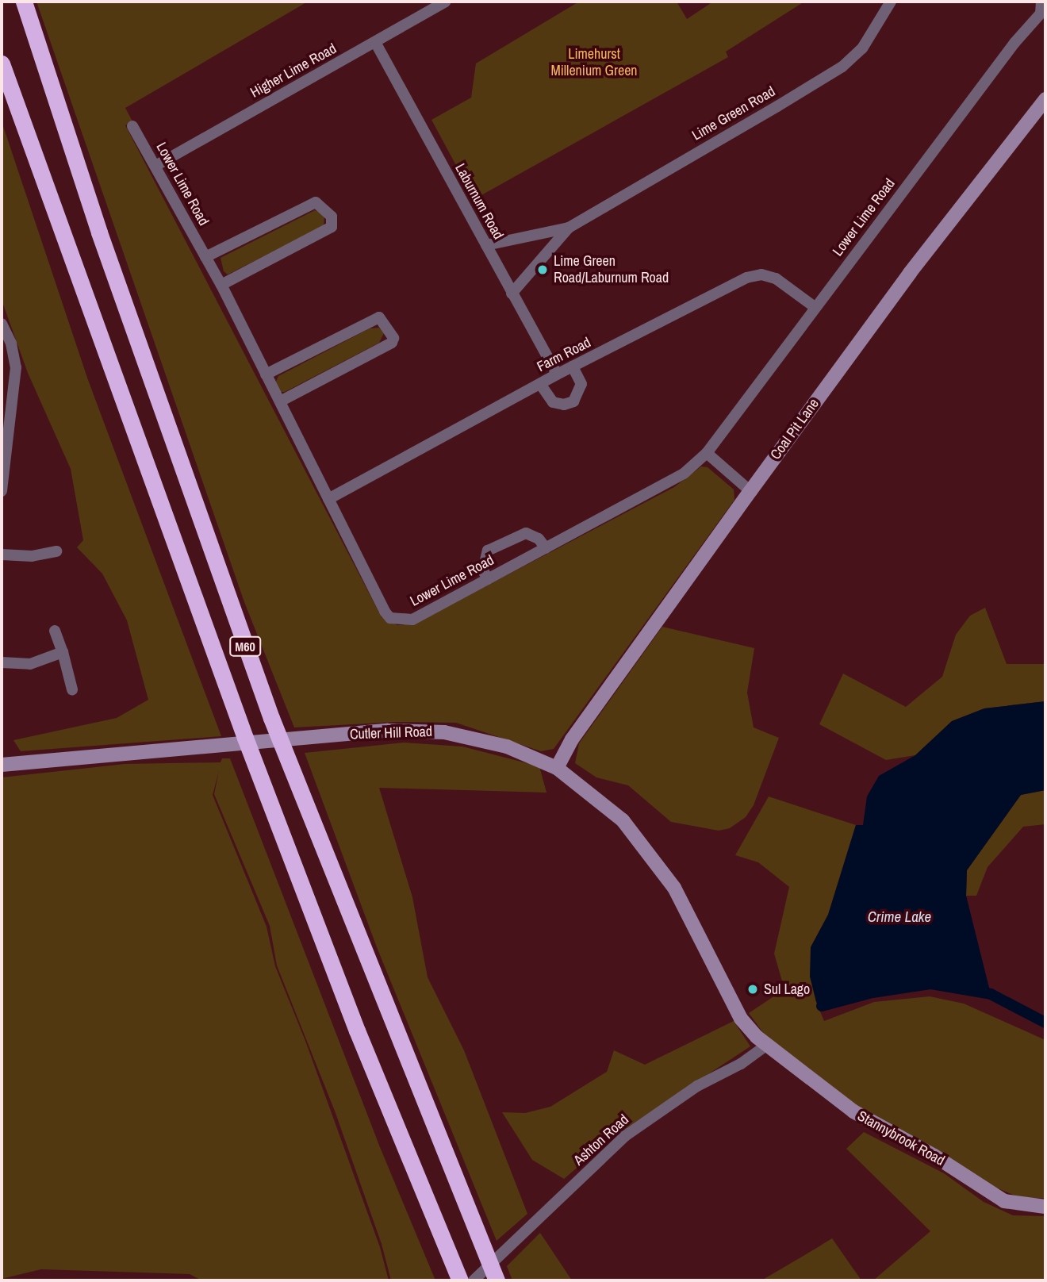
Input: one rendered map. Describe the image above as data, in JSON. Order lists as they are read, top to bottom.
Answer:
{
  "streets": {
    "highway": ["M60"],
    "street": [
      "Higher Lime Road",
      "Lime Green Road",
      "Lower Lime Road",
      "Laburnum Road",
      "Farm Road",
      "Coal Pit Lane",
      "Cutler Hill Road",
      "Stannybrook Road",
      "Ashton Road"
    ]
  },
  "crossings": [
    ["Higher Lime Road", "Lower Lime Road"],
    ["Higher Lime Road", "Laburnum Road"],
    ["Lime Green Road", "Laburnum Road"],
    ["Lower Lime Road", "Farm Road"],
    ["Laburnum Road", "Farm Road"],
    ["Coal Pit Lane", "Cutler Hill Road"],
    ["Cutler Hill Road", "Stannybrook Road"],
    ["Cutler Hill Road", "Ashton Road"],
    ["Stannybrook Road", "Ashton Road"]
  ],
  "water": ["Crime Lake"],
  "parks": ["Limehurst Millenium Green"],
  "places": ["Lime Green Road/Laburnum Road", "Sul Lago"]
}
